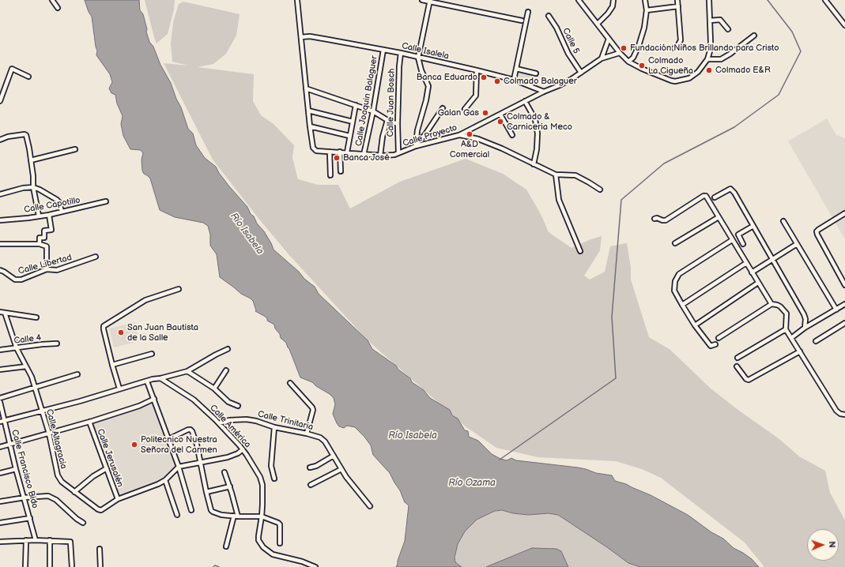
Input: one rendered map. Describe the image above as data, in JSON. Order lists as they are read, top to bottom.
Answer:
{
  "streets": {
    "street": [
      "Calle 5",
      "Calle Isalela",
      "Calle Joaquin Balaguer",
      "Calle Juan Bosch",
      "Calle Proyecto",
      "Calle Capotillo",
      "Calle Libertad",
      "Calle 4",
      "Calle Trinitaria",
      "Calle América",
      "Calle Altagracia",
      "Calle Jerusalén",
      "Calle Francisco Bido"
    ]
  },
  "crossings": [
    ["Calle 5", "Calle Proyecto"],
    ["Calle Isalela", "Calle Joaquin Balaguer"],
    ["Calle Isalela", "Calle Juan Bosch"],
    ["Calle Isalela", "Calle Proyecto"],
    ["Calle Joaquin Balaguer", "Calle Proyecto"],
    ["Calle Juan Bosch", "Calle Proyecto"],
    ["Calle 4", "Calle Altagracia"],
    ["Calle Trinitaria", "Calle América"],
    ["Calle Altagracia", "Calle Jerusalén"]
  ],
  "water": ["Río Isabela", "Río Ozama"],
  "places": [
    "Fundación Niños Brillando para Cristo",
    "Colmado La Cigueña",
    "Colmado E&R",
    "Banca Eduardo",
    "Colmado Balaguer",
    "Galan Gas",
    "Colmado & Carniceria Meco",
    "A&D Comercial",
    "Banca José",
    "San Juan Bautista de la Salle",
    "Politecnico Nuestra Señora del Carmen"
  ],
  "north": "right"
}
